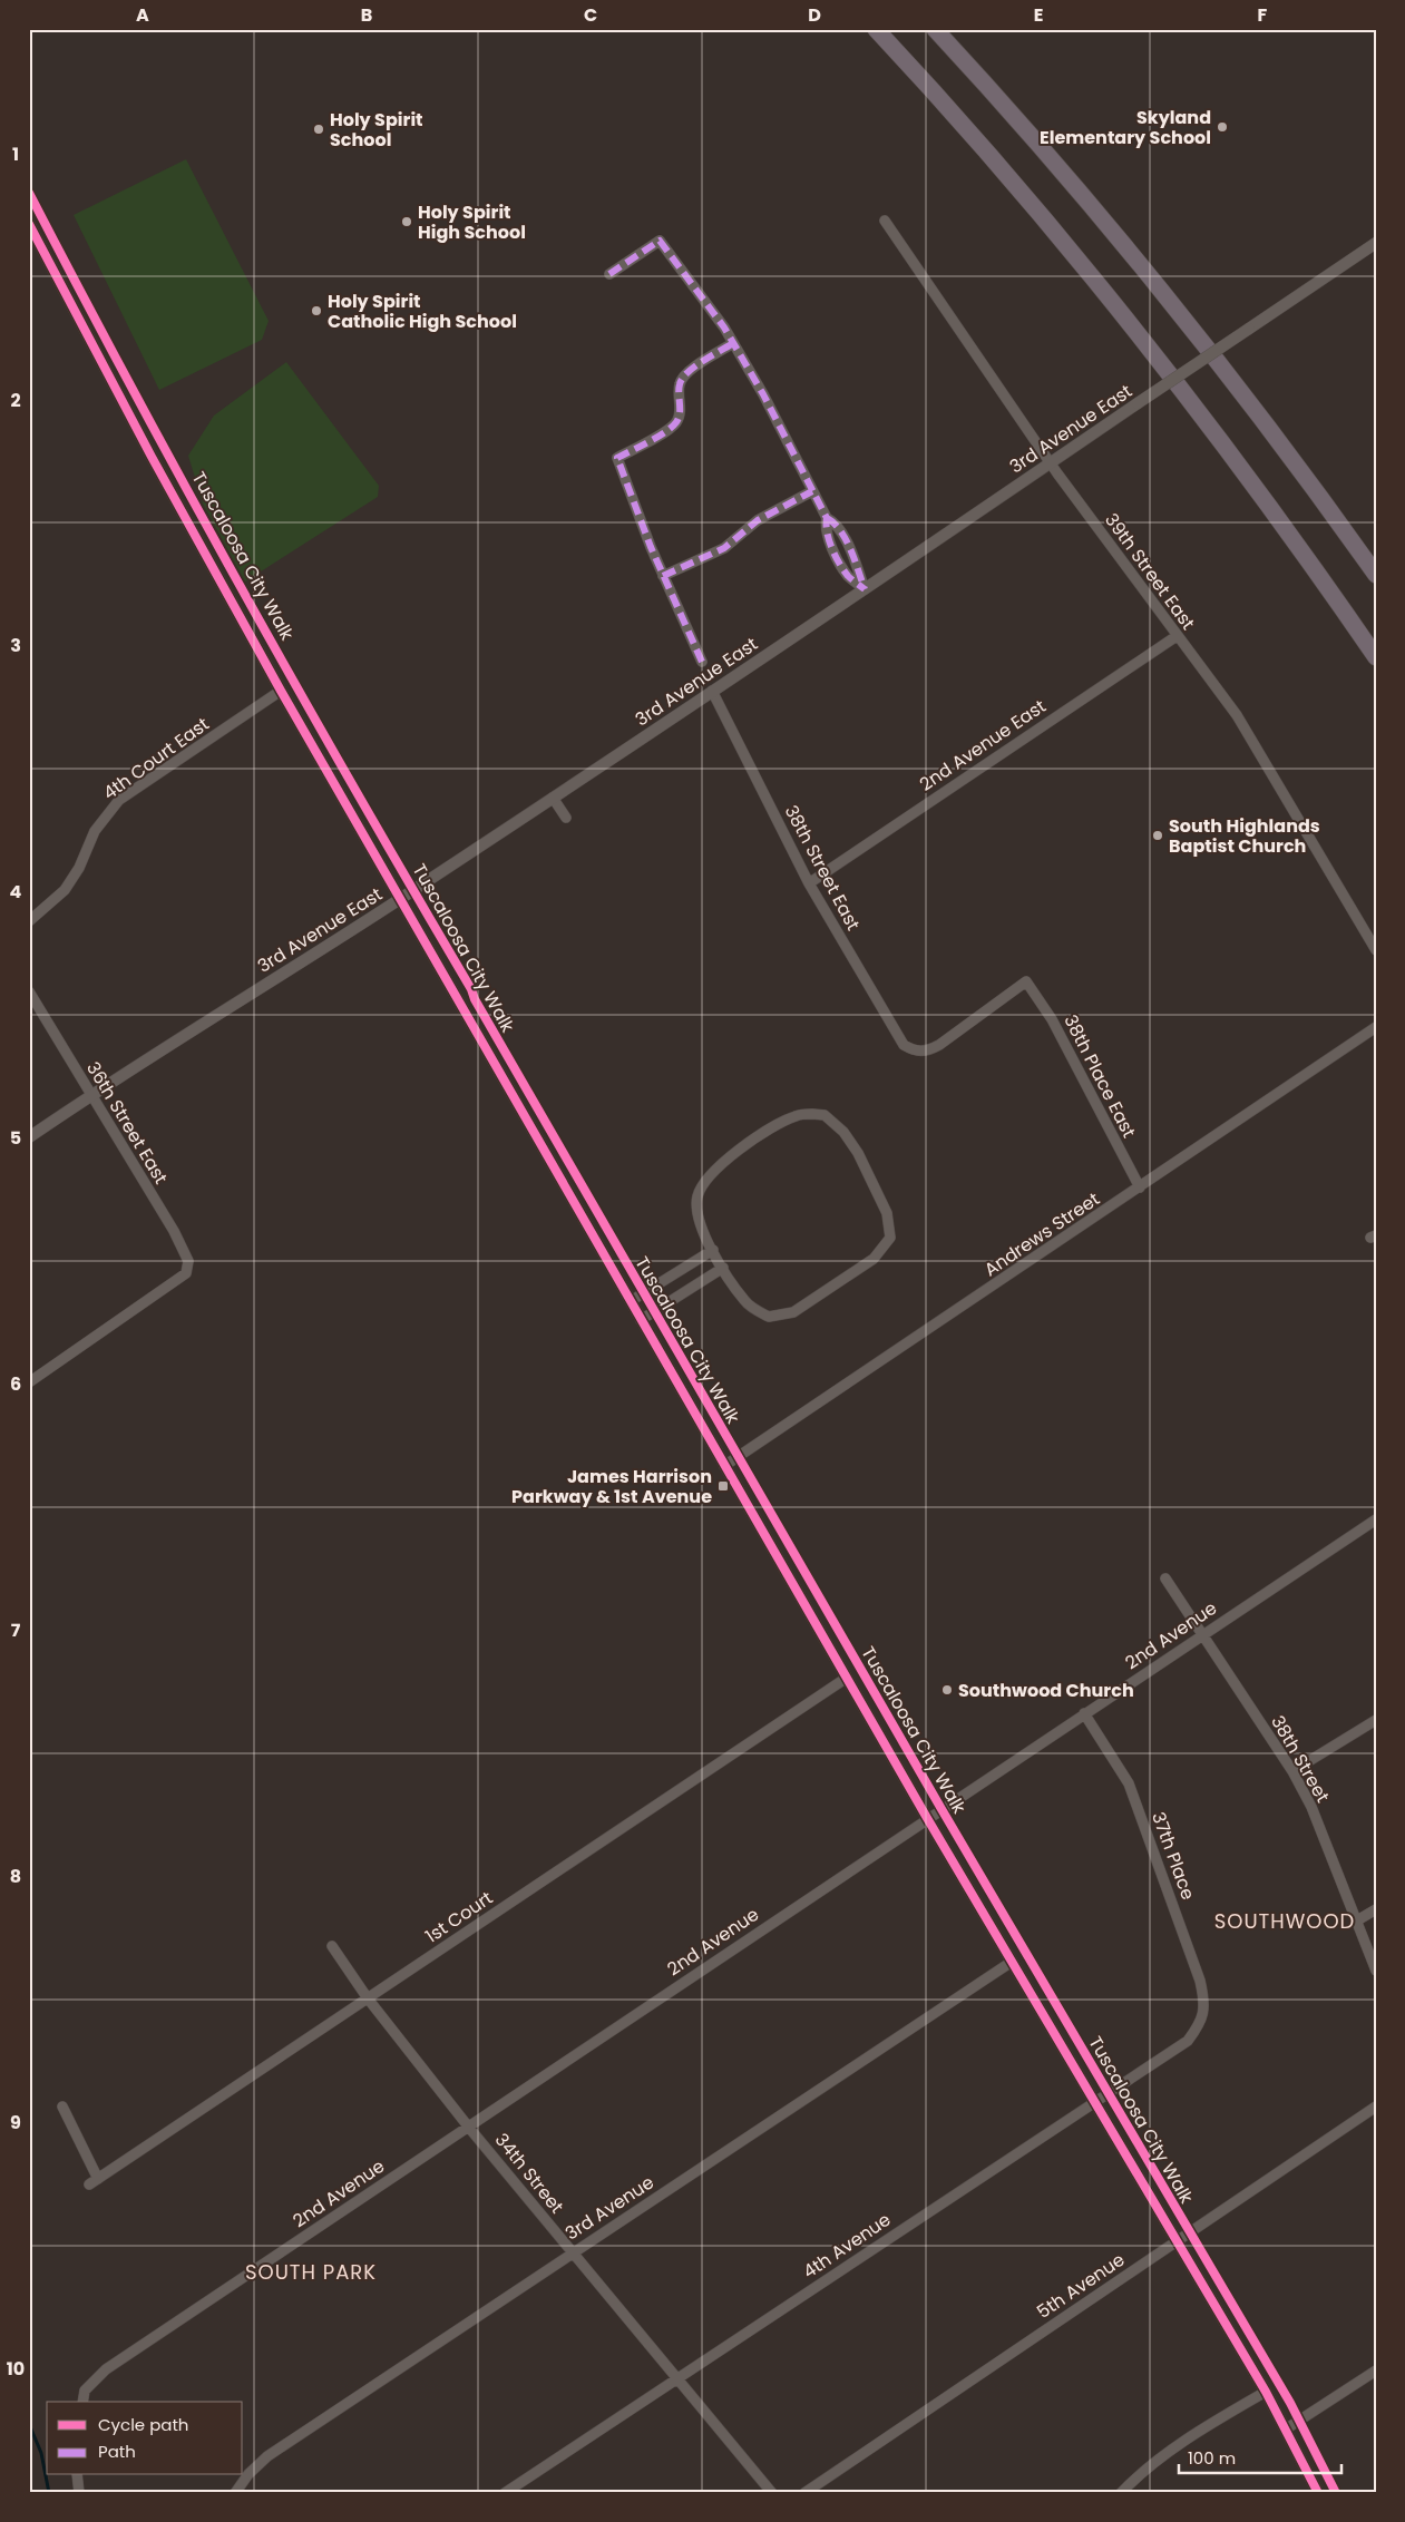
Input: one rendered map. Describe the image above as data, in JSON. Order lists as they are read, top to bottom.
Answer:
{
  "streets": {
    "street": [
      "3rd Avenue East",
      "39th Street East",
      "2nd Avenue East",
      "4th Court East",
      "38th Street East",
      "38th Place East",
      "36th Street East",
      "Andrews Street",
      "2nd Avenue",
      "38th Street",
      "37th Place",
      "1st Court",
      "34th Street",
      "3rd Avenue",
      "4th Avenue",
      "5th Avenue"
    ],
    "cycle path": ["Tuscaloosa City Walk"]
  },
  "crossings": [
    ["3rd Avenue East", "39th Street East"],
    ["3rd Avenue East", "38th Street East"],
    ["3rd Avenue East", "36th Street East"],
    ["39th Street East", "2nd Avenue East"],
    ["2nd Avenue East", "38th Street East"],
    ["38th Street East", "38th Place East"],
    ["38th Place East", "Andrews Street"],
    ["2nd Avenue", "38th Street"],
    ["2nd Avenue", "37th Place"],
    ["2nd Avenue", "34th Street"],
    ["37th Place", "4th Avenue"],
    ["1st Court", "34th Street"],
    ["34th Street", "3rd Avenue"],
    ["34th Street", "4th Avenue"]
  ],
  "districts": ["SOUTHWOOD", "SOUTH PARK"],
  "places": {
    "other": [
      "Skyland Elementary School",
      "Holy Spirit School",
      "Holy Spirit High School",
      "Holy Spirit Catholic High School",
      "South Highlands Baptist Church",
      "Southwood Church"
    ],
    "transit": ["James Harrison Parkway & 1st Avenue"]
  },
  "legend": ["Cycle path", "Path"],
  "scale_bar": "100 m",
  "grid": {
    "columns": [
      "A",
      "B",
      "C",
      "D",
      "E",
      "F"
    ],
    "rows": [
      "1",
      "2",
      "3",
      "4",
      "5",
      "6",
      "7",
      "8",
      "9",
      "10"
    ]
  }
}
